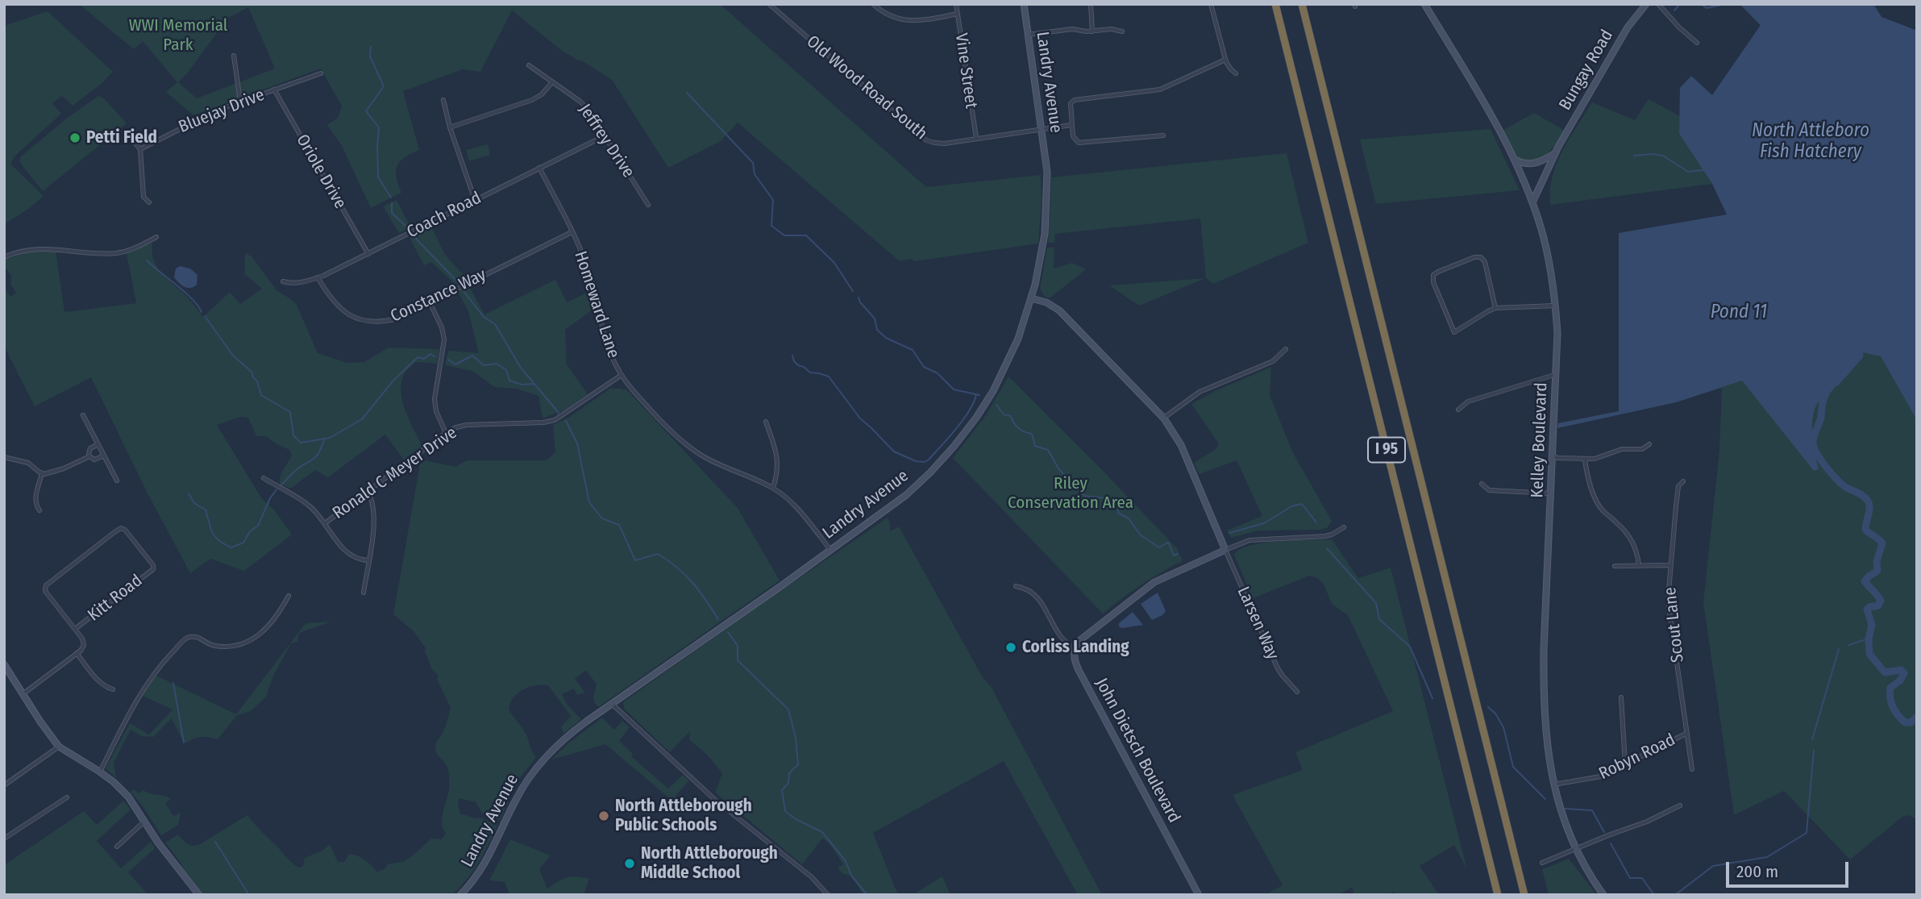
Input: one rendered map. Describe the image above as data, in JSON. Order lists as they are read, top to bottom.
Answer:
{
  "streets": {
    "highway": ["I 95"],
    "street": [
      "Bungay Road",
      "Vine Street",
      "Landry Avenue",
      "Old Wood Road South",
      "Bluejay Drive",
      "Jeffrey Drive",
      "Oriole Drive",
      "Coach Road",
      "Constance Way",
      "Homeward Lane",
      "Kelley Boulevard",
      "Ronald C Meyer Drive",
      "Kitt Road",
      "Larsen Way",
      "Scout Lane",
      "John Dietsch Boulevard",
      "Robyn Road"
    ]
  },
  "crossings": [
    ["Bungay Road", "Kelley Boulevard"],
    ["Vine Street", "Old Wood Road South"],
    ["Landry Avenue", "Old Wood Road South"],
    ["Landry Avenue", "Homeward Lane"],
    ["Bluejay Drive", "Oriole Drive"],
    ["Jeffrey Drive", "Coach Road"],
    ["Oriole Drive", "Coach Road"],
    ["Coach Road", "Constance Way"],
    ["Coach Road", "Homeward Lane"],
    ["Constance Way", "Homeward Lane"],
    ["Homeward Lane", "Ronald C Meyer Drive"],
    ["Kelley Boulevard", "Robyn Road"],
    ["Scout Lane", "Robyn Road"]
  ],
  "water": ["North Attleboro Fish Hatchery", "Pond 11"],
  "parks": ["WWI Memorial Park", "Riley Conservation Area"],
  "places": [
    "Petti Field",
    "Corliss Landing",
    "North Attleborough Public Schools",
    "North Attleborough Middle School"
  ],
  "scale_bar": "200 m"
}
